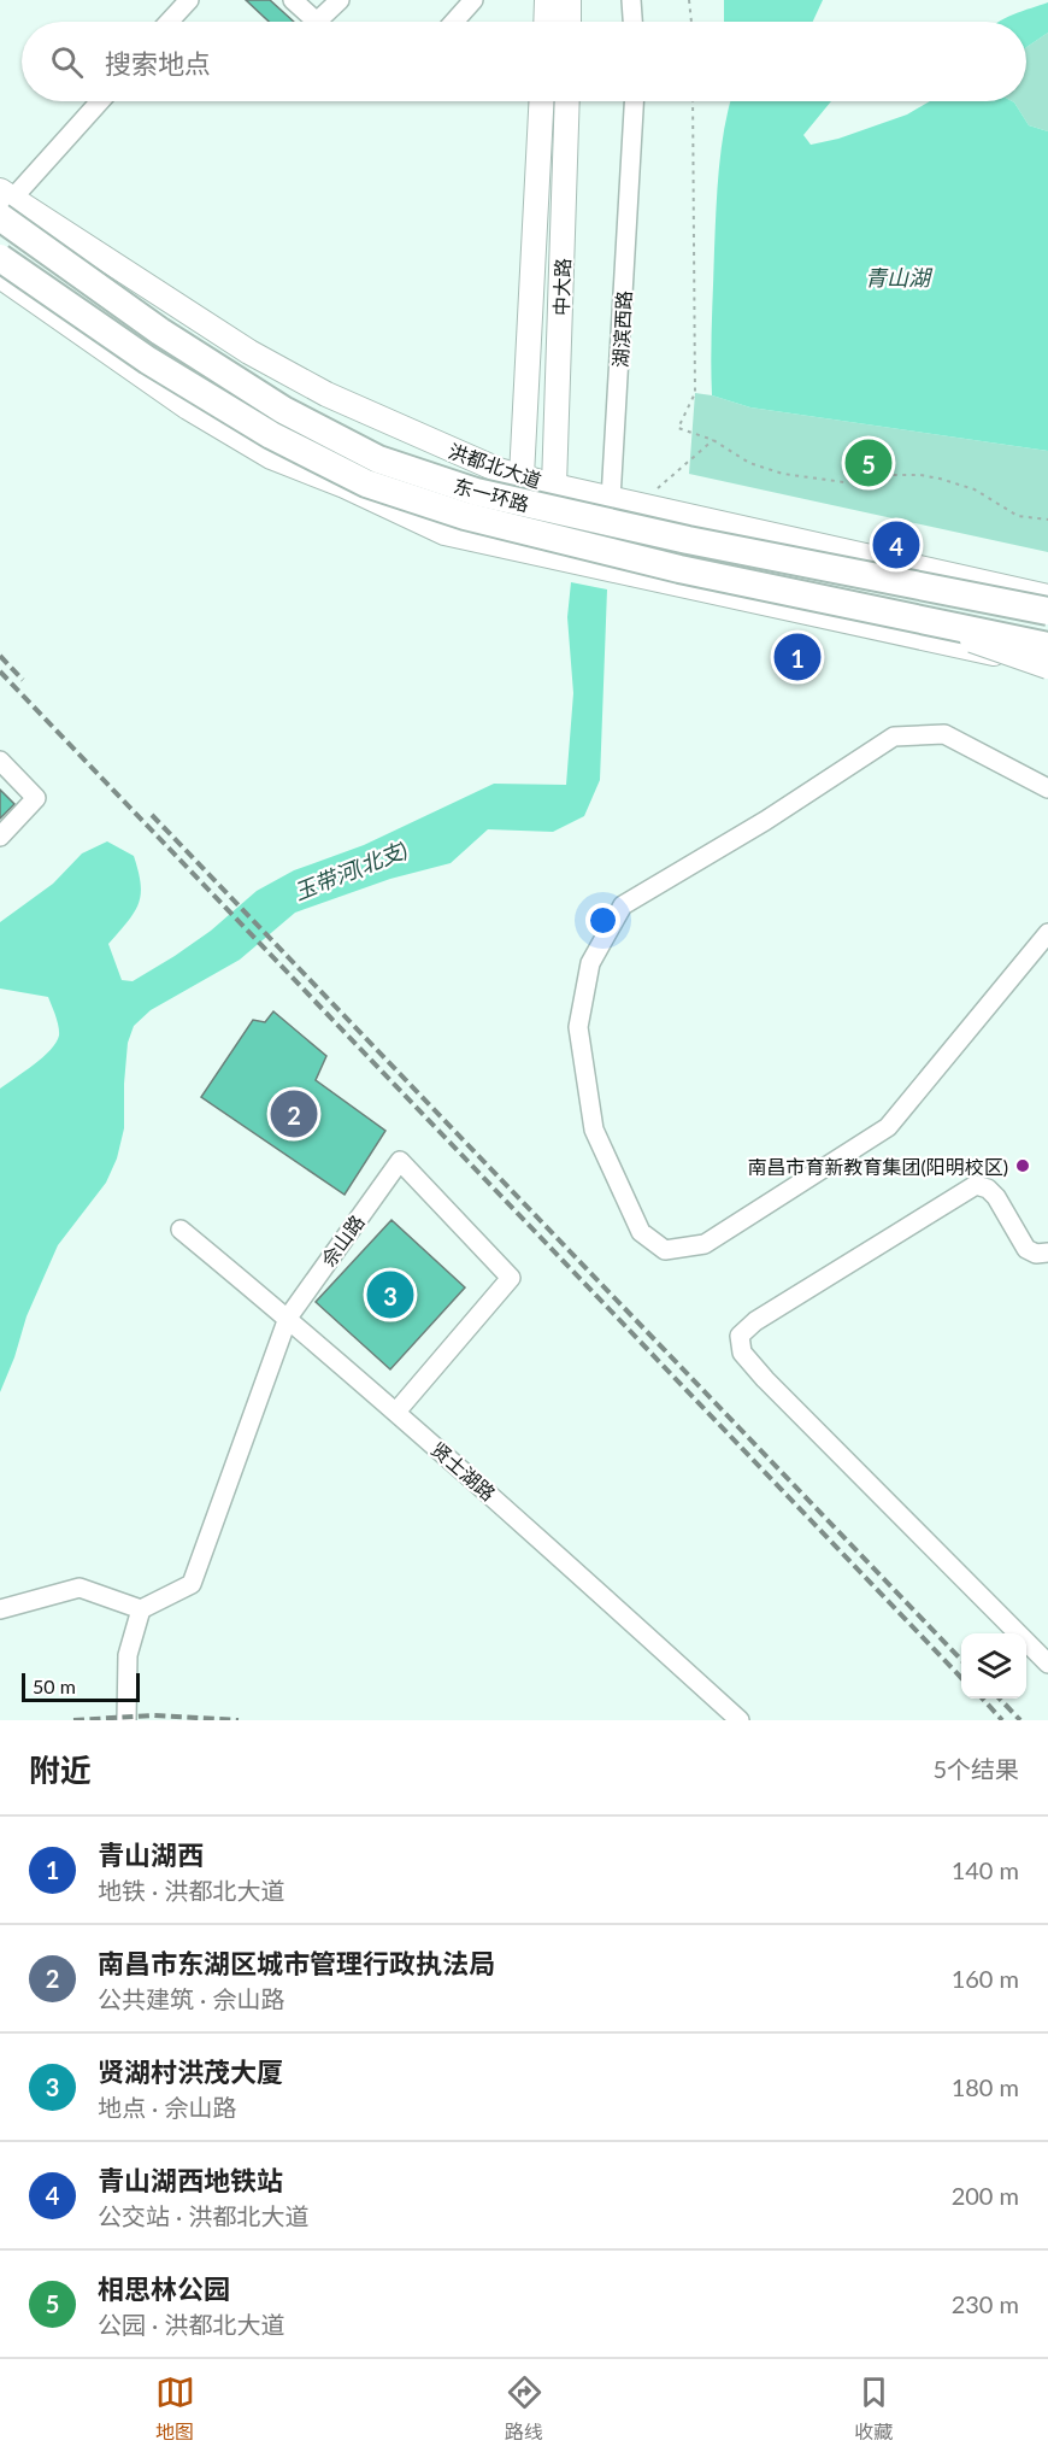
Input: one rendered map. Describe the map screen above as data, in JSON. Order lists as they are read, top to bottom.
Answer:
{
  "streets": {
    "highway": ["东一环路"],
    "main road": ["中大路", "洪都北大道"],
    "street": ["湖滨西路", "佘山路", "贤士湖路"]
  },
  "crossings": [
    ["中大路", "洪都北大道"],
    ["湖滨西路", "洪都北大道"],
    ["洪都北大道", "东一环路"],
    ["佘山路", "贤士湖路"]
  ],
  "water": ["青山湖", "玉带河(北支)"],
  "places": ["南昌市育新教育集团(阳明校区)"],
  "scale_bar": "50 m",
  "page": {
    "search": "搜索地点",
    "pins": [
      "5",
      "4",
      "1",
      "2",
      "3"
    ],
    "scale": "50 m",
    "heading": ["附近", "5个结果"],
    "list": [
      {
        "mark": "1",
        "name": "青山湖西",
        "note": "地铁 · 洪都北大道",
        "value": "140 m"
      },
      {
        "mark": "2",
        "name": "南昌市东湖区城市管理行政执法局",
        "note": "公共建筑 · 佘山路",
        "value": "160 m"
      },
      {
        "mark": "3",
        "name": "贤湖村洪茂大厦",
        "note": "地点 · 佘山路",
        "value": "180 m"
      },
      {
        "mark": "4",
        "name": "青山湖西地铁站",
        "note": "公交站 · 洪都北大道",
        "value": "200 m"
      },
      {
        "mark": "5",
        "name": "相思林公园",
        "note": "公园 · 洪都北大道",
        "value": "230 m"
      }
    ],
    "nav": ["地图", "路线", "收藏"]
  }
}
